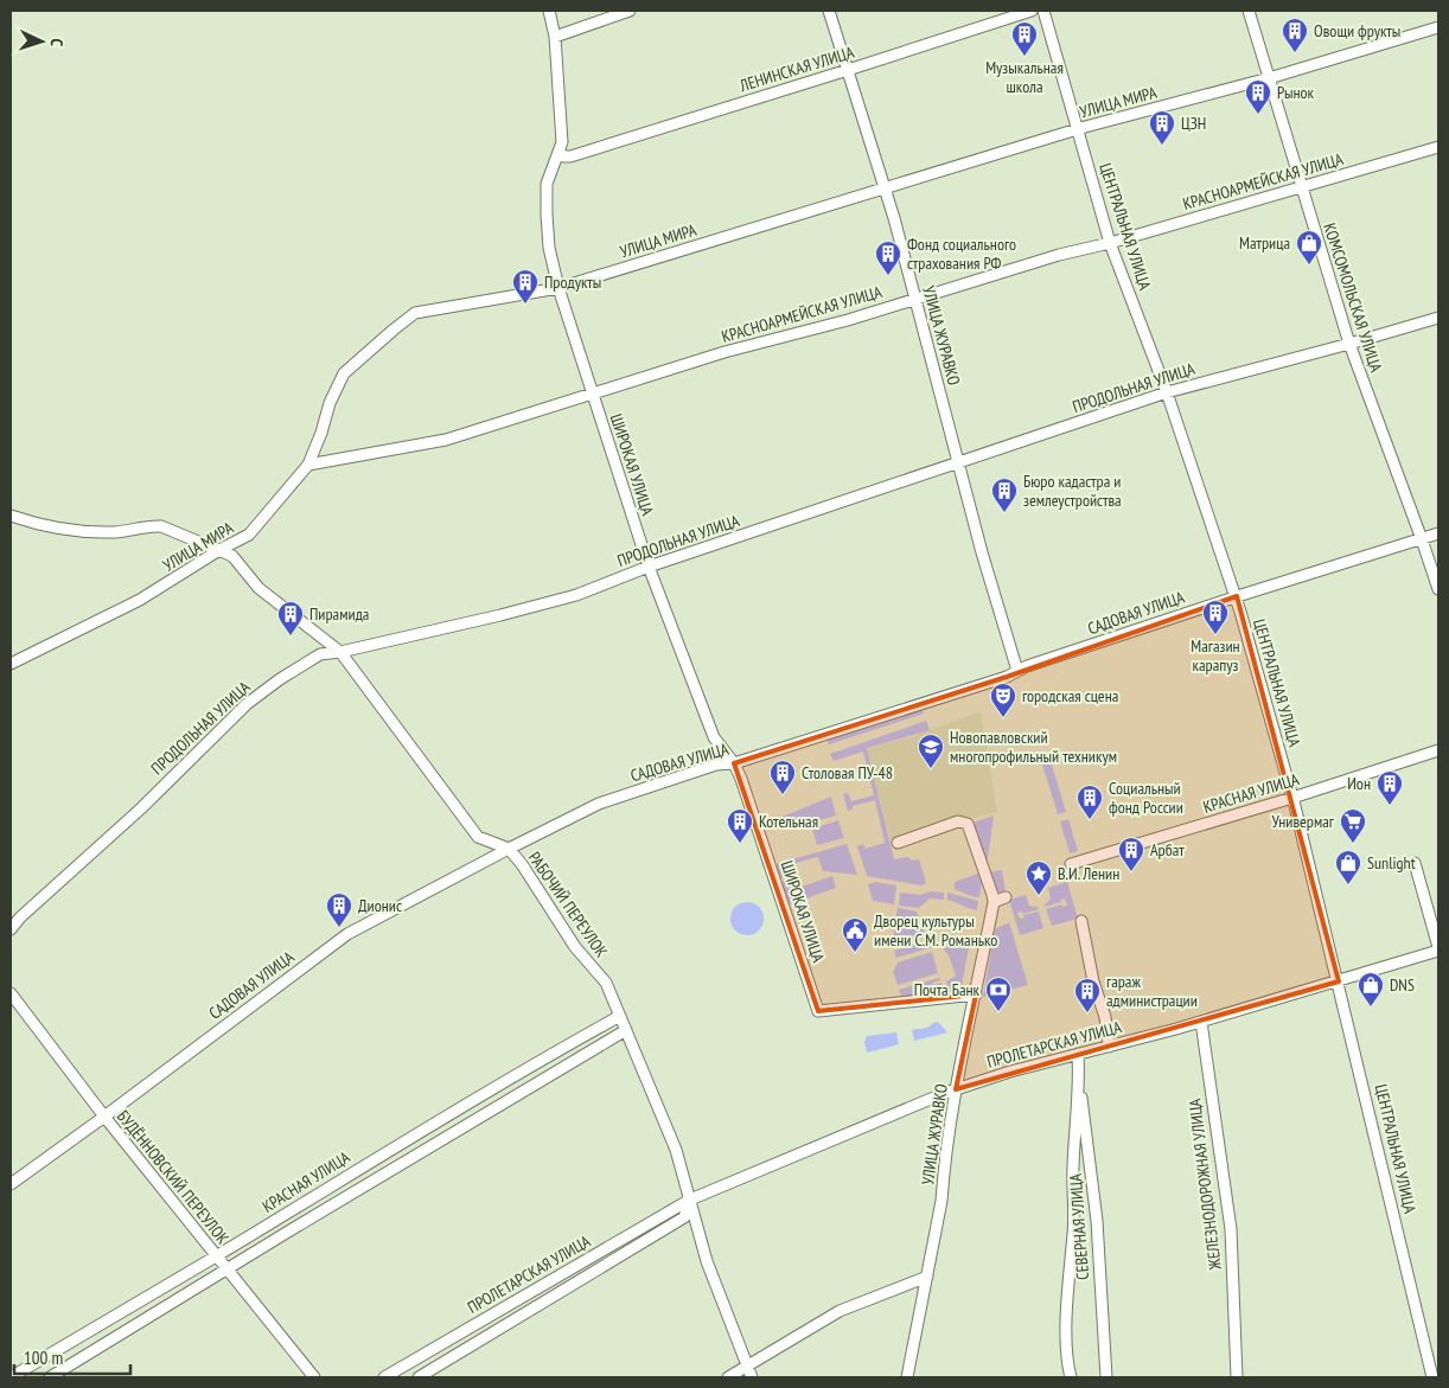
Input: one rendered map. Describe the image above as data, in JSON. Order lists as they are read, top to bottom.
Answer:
{
  "streets": {
    "street": [
      "ЛЕНИНСКАЯ УЛИЦА",
      "УЛИЦА МИРА",
      "КРАСНОАРМЕЙСКАЯ УЛИЦА",
      "ЦЕНТРАЛЬНАЯ УЛИЦА",
      "КОМСОМОЛЬСКАЯ УЛИЦА",
      "УЛИЦА ЖУРАВКО",
      "ПРОДОЛЬНАЯ УЛИЦА",
      "ШИРОКАЯ УЛИЦА",
      "САДОВАЯ УЛИЦА",
      "КРАСНАЯ УЛИЦА",
      "РАБОЧИЙ ПЕРЕУЛОК",
      "ПРОЛЕТАРСКАЯ УЛИЦА",
      "БУДЁННОВСКИЙ ПЕРЕУЛОК",
      "ЖЕЛЕЗНОДОРОЖНАЯ УЛИЦА",
      "СЕВЕРНАЯ УЛИЦА"
    ]
  },
  "crossings": [
    ["ЛЕНИНСКАЯ УЛИЦА", "УЛИЦА ЖУРАВКО"],
    ["ЛЕНИНСКАЯ УЛИЦА", "ШИРОКАЯ УЛИЦА"],
    ["УЛИЦА МИРА", "КРАСНОАРМЕЙСКАЯ УЛИЦА"],
    ["УЛИЦА МИРА", "ЦЕНТРАЛЬНАЯ УЛИЦА"],
    ["УЛИЦА МИРА", "КОМСОМОЛЬСКАЯ УЛИЦА"],
    ["УЛИЦА МИРА", "УЛИЦА ЖУРАВКО"],
    ["УЛИЦА МИРА", "ШИРОКАЯ УЛИЦА"],
    ["УЛИЦА МИРА", "РАБОЧИЙ ПЕРЕУЛОК"],
    ["КРАСНОАРМЕЙСКАЯ УЛИЦА", "ЦЕНТРАЛЬНАЯ УЛИЦА"],
    ["КРАСНОАРМЕЙСКАЯ УЛИЦА", "КОМСОМОЛЬСКАЯ УЛИЦА"],
    ["КРАСНОАРМЕЙСКАЯ УЛИЦА", "УЛИЦА ЖУРАВКО"],
    ["КРАСНОАРМЕЙСКАЯ УЛИЦА", "ШИРОКАЯ УЛИЦА"],
    ["ЦЕНТРАЛЬНАЯ УЛИЦА", "ПРОДОЛЬНАЯ УЛИЦА"],
    ["ЦЕНТРАЛЬНАЯ УЛИЦА", "САДОВАЯ УЛИЦА"],
    ["ЦЕНТРАЛЬНАЯ УЛИЦА", "КРАСНАЯ УЛИЦА"],
    ["ЦЕНТРАЛЬНАЯ УЛИЦА", "ПРОЛЕТАРСКАЯ УЛИЦА"],
    ["КОМСОМОЛЬСКАЯ УЛИЦА", "ПРОДОЛЬНАЯ УЛИЦА"],
    ["КОМСОМОЛЬСКАЯ УЛИЦА", "САДОВАЯ УЛИЦА"],
    ["УЛИЦА ЖУРАВКО", "ПРОДОЛЬНАЯ УЛИЦА"],
    ["УЛИЦА ЖУРАВКО", "ШИРОКАЯ УЛИЦА"],
    ["УЛИЦА ЖУРАВКО", "САДОВАЯ УЛИЦА"],
    ["УЛИЦА ЖУРАВКО", "ПРОЛЕТАРСКАЯ УЛИЦА"],
    ["ПРОДОЛЬНАЯ УЛИЦА", "ШИРОКАЯ УЛИЦА"],
    ["ПРОДОЛЬНАЯ УЛИЦА", "РАБОЧИЙ ПЕРЕУЛОК"],
    ["ШИРОКАЯ УЛИЦА", "САДОВАЯ УЛИЦА"],
    ["САДОВАЯ УЛИЦА", "РАБОЧИЙ ПЕРЕУЛОК"],
    ["САДОВАЯ УЛИЦА", "БУДЁННОВСКИЙ ПЕРЕУЛОК"],
    ["КРАСНАЯ УЛИЦА", "РАБОЧИЙ ПЕРЕУЛОК"],
    ["КРАСНАЯ УЛИЦА", "БУДЁННОВСКИЙ ПЕРЕУЛОК"],
    ["РАБОЧИЙ ПЕРЕУЛОК", "ПРОЛЕТАРСКАЯ УЛИЦА"],
    ["ПРОЛЕТАРСКАЯ УЛИЦА", "ЖЕЛЕЗНОДОРОЖНАЯ УЛИЦА"],
    ["ПРОЛЕТАРСКАЯ УЛИЦА", "СЕВЕРНАЯ УЛИЦА"]
  ],
  "places": {
    "building": [
      "Овощи фрукты",
      "Музыкальная школа",
      "Рынок",
      "ЦЗН",
      "Фонд социального страхования РФ",
      "Продукты",
      "Бюро кадастра и землеустройства",
      "Магазин карапуз",
      "Пирамида",
      "Столовая ПУ-48",
      "Ион",
      "Социальный фонд России",
      "Котельная",
      "Арбат",
      "Дионис",
      "гараж администрации"
    ],
    "shop": ["Матрица", "Sunlight", "DNS"],
    "theatre": ["городская сцена"],
    "school or university": ["Новопавловский многопрофильный техникум"],
    "supermarket": ["Универмаг"],
    "place": ["В.И. Ленин"],
    "public building": ["Дворец культуры имени С.М. Романько"],
    "bank": ["Почта Банк"]
  },
  "scale_bar": "100 m",
  "north": "right"
}
